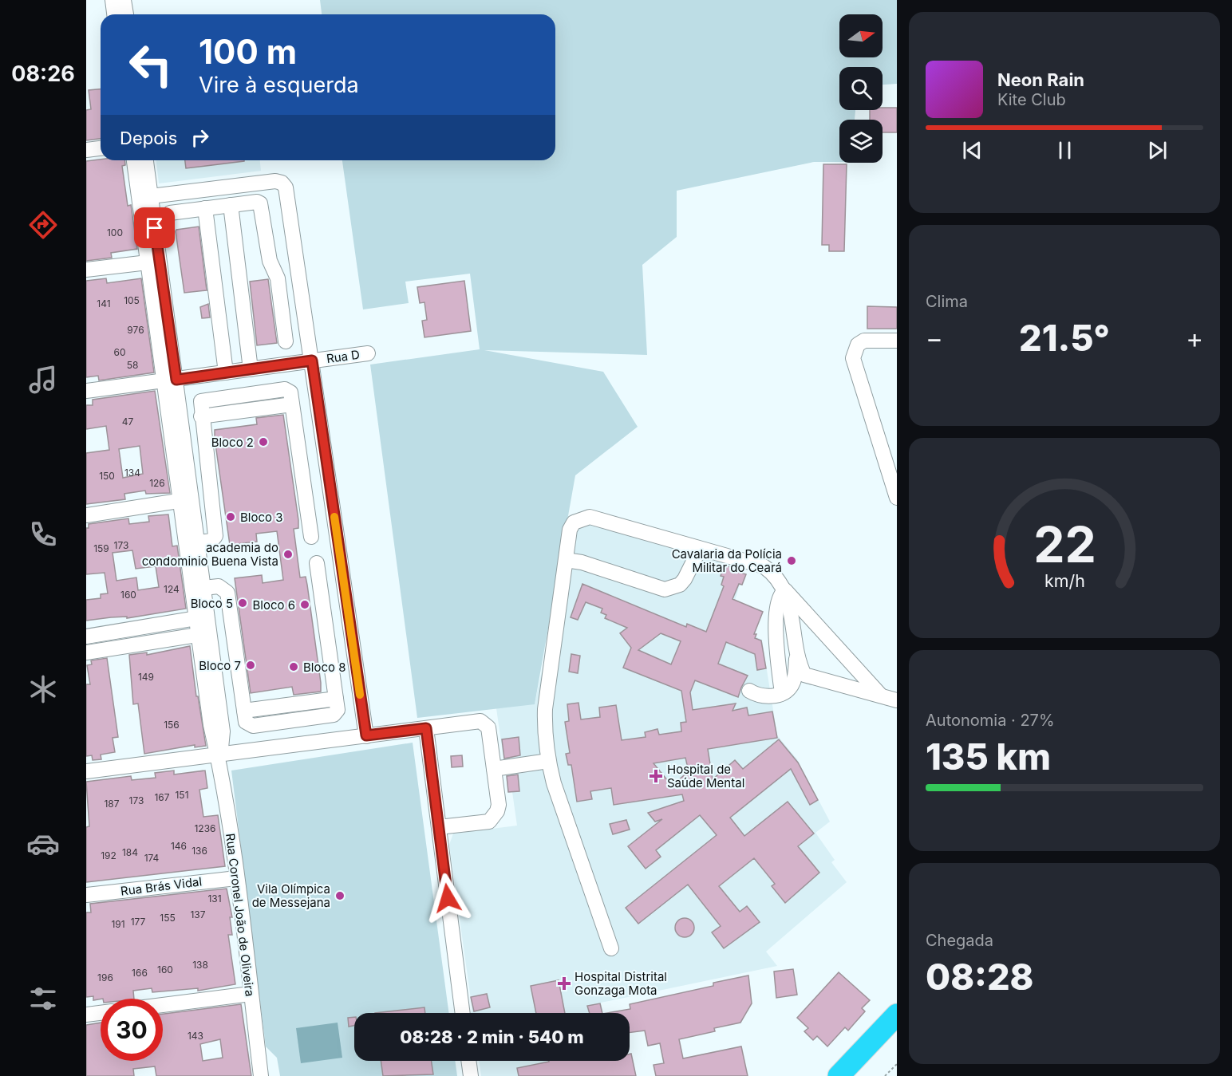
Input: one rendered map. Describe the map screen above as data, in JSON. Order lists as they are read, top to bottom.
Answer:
{
  "streets": {
    "street": ["Rua D", "Rua Brás Vidal", "Rua Coronel João de Oliveira"]
  },
  "crossings": [
    ["Rua D", "Rua Coronel João de Oliveira"],
    ["Rua Brás Vidal", "Rua Coronel João de Oliveira"]
  ],
  "places": {
    "other": [
      "Bloco 2",
      "Bloco 3",
      "academia do condominio Buena Vista",
      "Cavalaria da Polícia Militar do Ceará",
      "Bloco 5",
      "Bloco 6",
      "Bloco 7",
      "Bloco 8",
      "Vila Olímpica de Messejana"
    ],
    "health": ["Hospital de Saúde Mental", "Hospital Distrital Gonzaga Mota"]
  },
  "house_numbers": [
    "100",
    "105",
    "141",
    "976",
    "60",
    "58",
    "47",
    "134",
    "150",
    "126",
    "173",
    "159",
    "124",
    "160",
    "149",
    "156",
    "151",
    "167",
    "173",
    "187",
    "1236",
    "146",
    "136",
    "184",
    "192",
    "174",
    "131",
    "137",
    "155",
    "177",
    "191",
    "138",
    "160",
    "166",
    "196",
    "143"
  ],
  "north": "right",
  "page": {
    "tabs": "08:26",
    "turn": ["100 m", "Vire à esquerda"],
    "song": ["Neon Rain", "Kite Club"],
    "then": "Depois",
    "tile": [
      "Clima",
      ["Autonomia · 27%", "135 km"],
      ["Chegada", "08:28"]
    ],
    "heat": ["−", "21.5°", "+"],
    "limit": "30",
    "trip": "08:28 · 2 min · 540 m",
    "gauge": ["22", "km/h"]
  }
}
